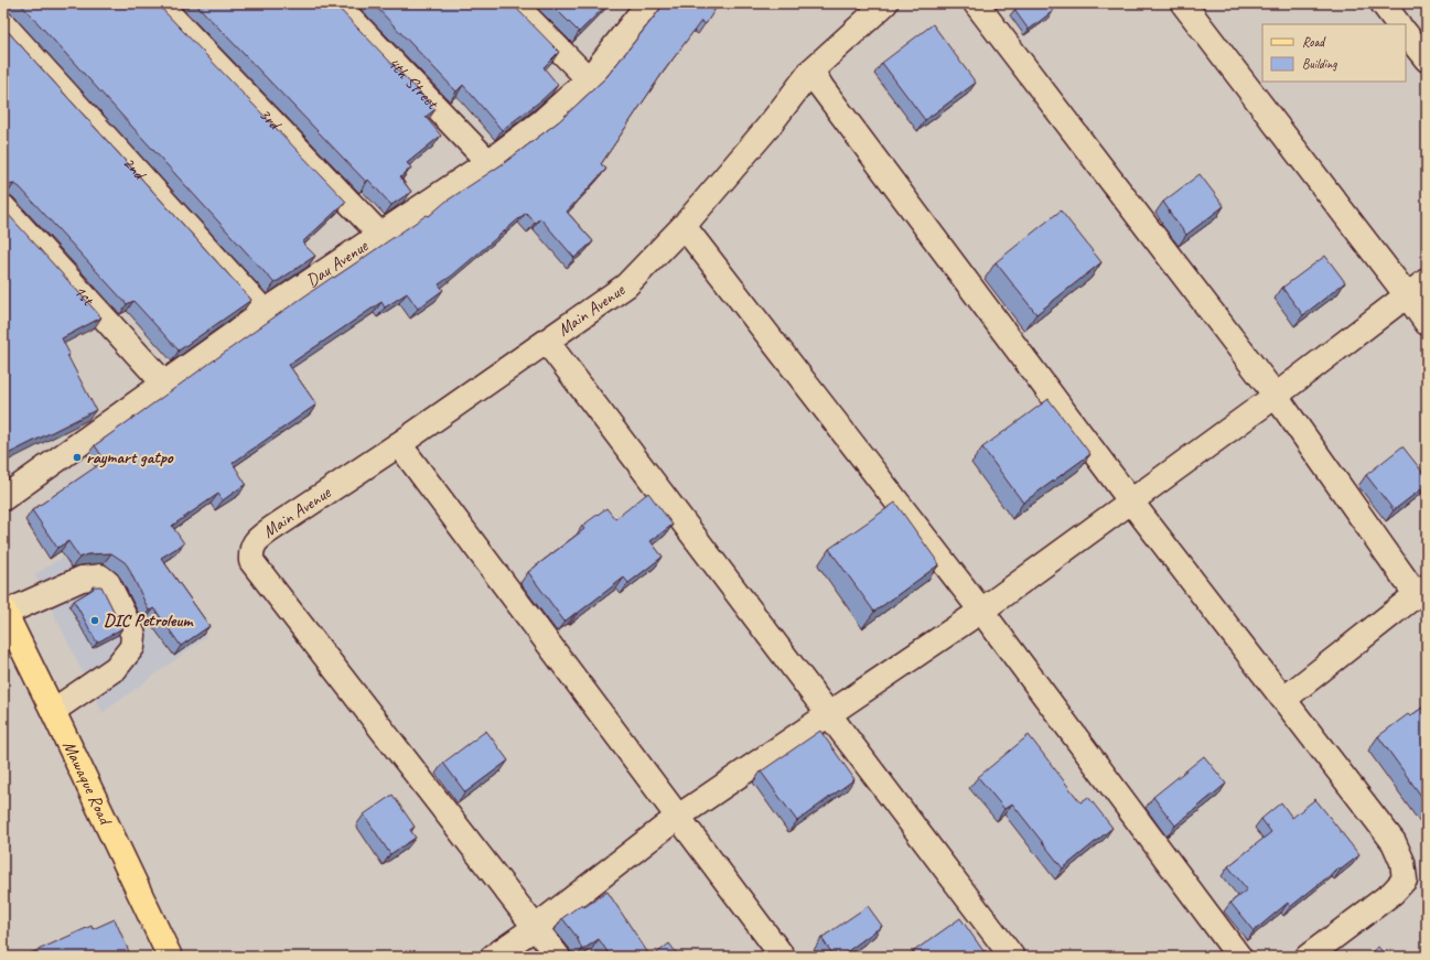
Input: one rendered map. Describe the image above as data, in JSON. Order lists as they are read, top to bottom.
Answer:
{
  "streets": {
    "main road": ["Mawaque Road"],
    "street": [
      "4th Street",
      "3rd",
      "2nd",
      "Dau Avenue",
      "1st",
      "Main Avenue"
    ]
  },
  "crossings": [
    ["4th Street", "Dau Avenue"],
    ["3rd", "Dau Avenue"],
    ["2nd", "Dau Avenue"],
    ["Dau Avenue", "1st"]
  ],
  "places": ["raymart gatpo", "DIC Petroleum"],
  "legend": ["Road", "Building"]
}
